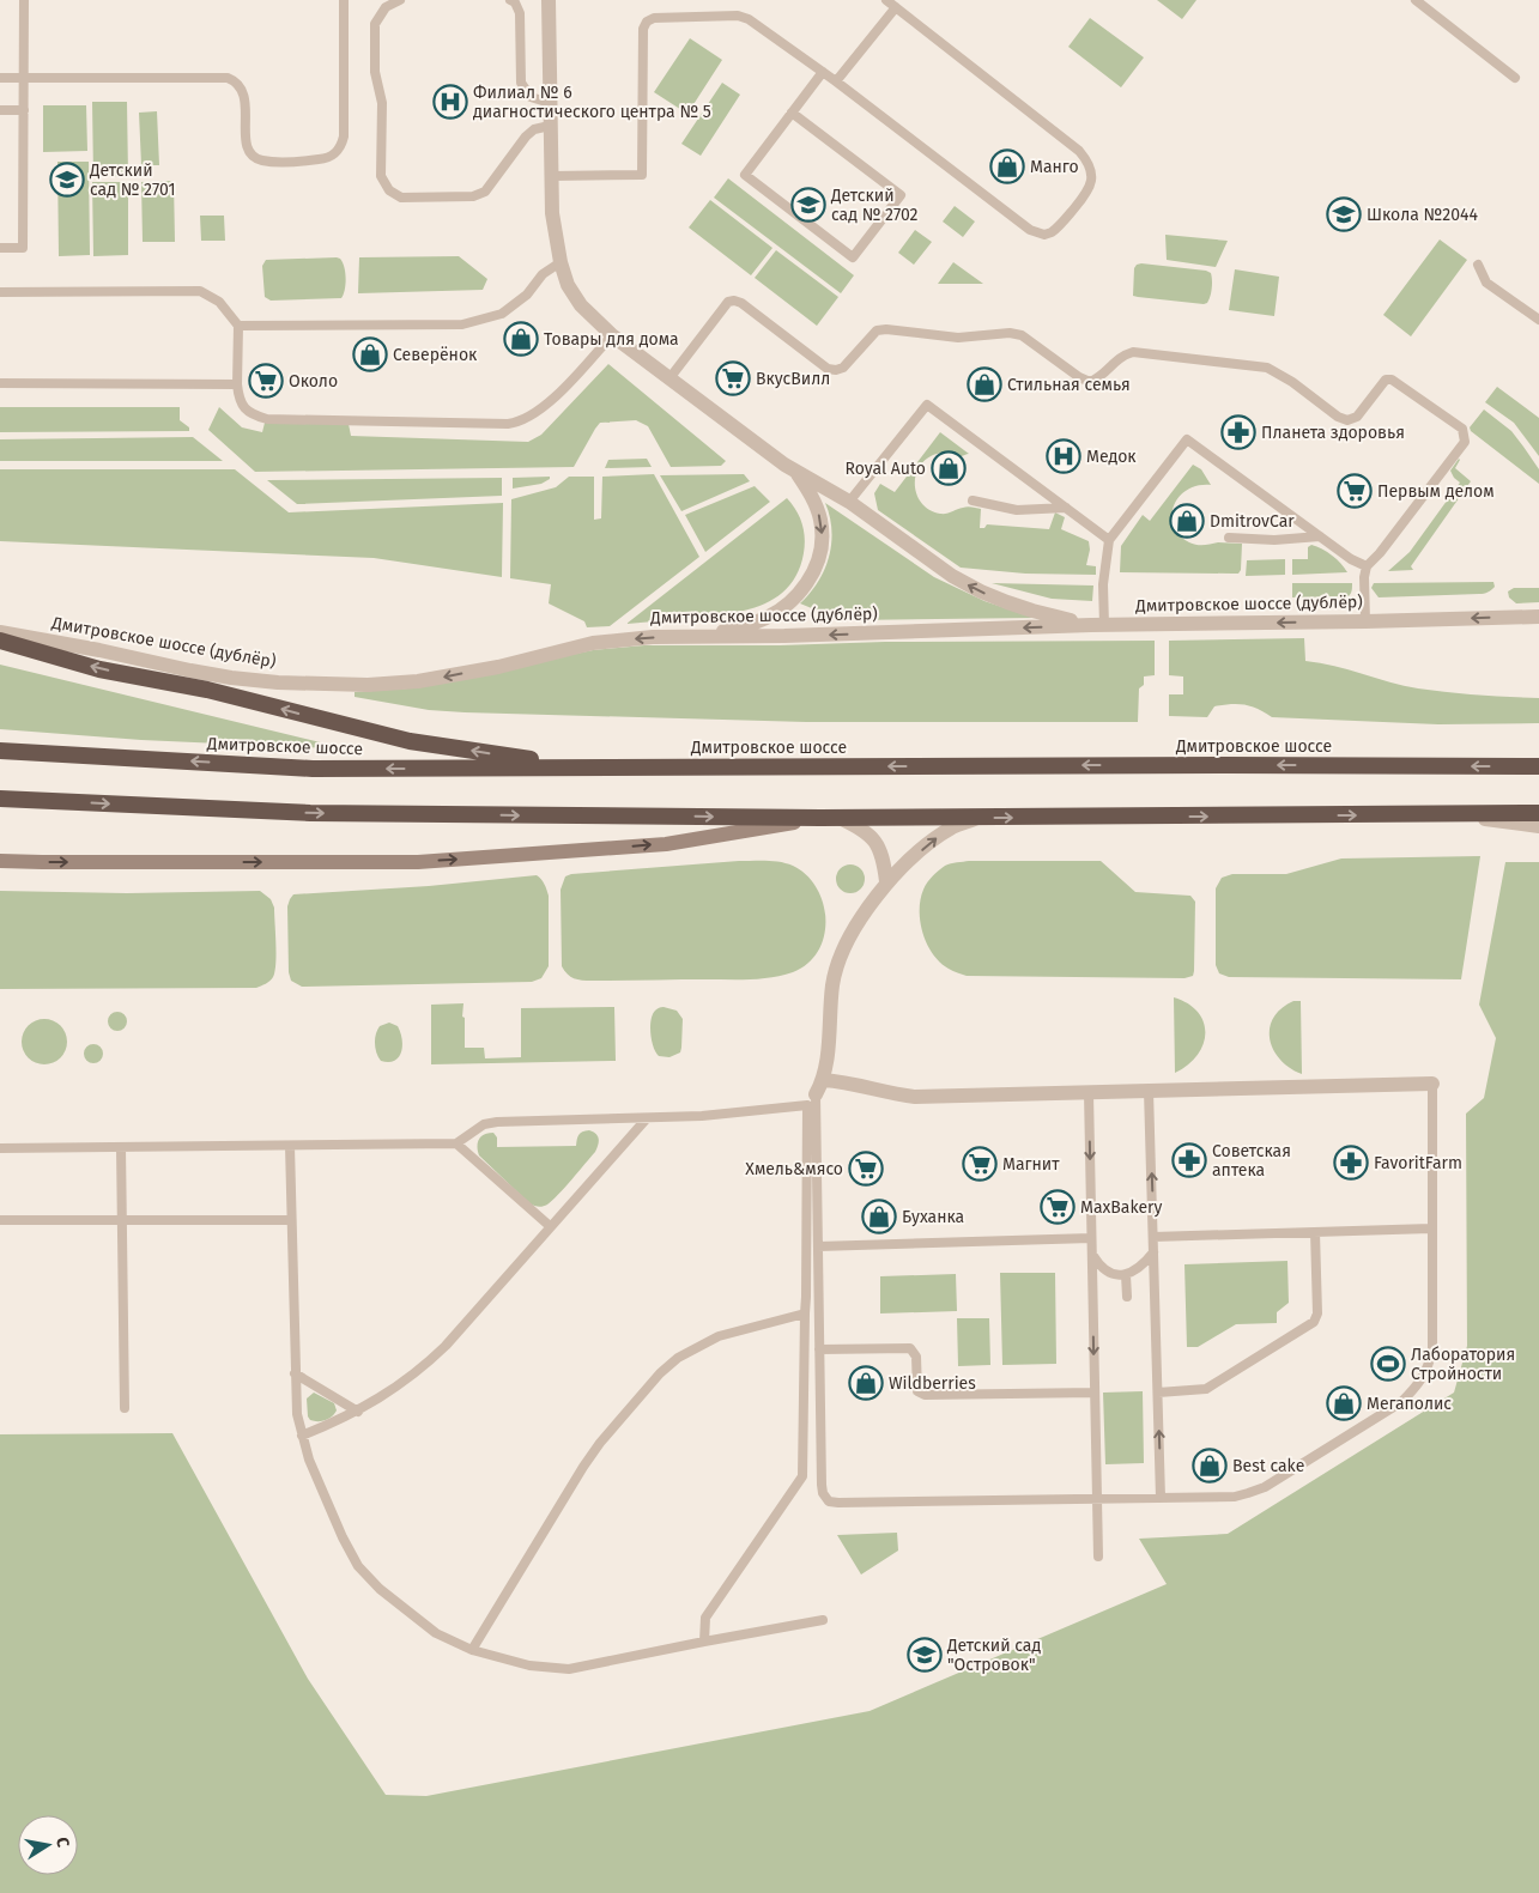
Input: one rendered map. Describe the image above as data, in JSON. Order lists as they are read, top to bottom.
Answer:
{
  "streets": {
    "highway": ["Дмитровское шоссе (дублёр)", "Дмитровское шоссе"]
  },
  "crossings": [
    ["Дмитровское шоссе (дублёр)", "Дмитровское шоссе"]
  ],
  "one_way": ["Дмитровское шоссе (дублёр)"],
  "places": {
    "hospital": ["Филиал № 6 диагностического центра № 5", "Медок"],
    "shop": [
      "Манго",
      "Товары для дома",
      "Северёнок",
      "Стильная семья",
      "Royal Auto",
      "DmitrovCar",
      "Буханка",
      "Wildberries",
      "Мегаполис",
      "Best cake"
    ],
    "school or university": [
      "Детский сад № 2701",
      "Детский сад № 2702",
      "Школа №2044",
      "Детский сад \"Островок\""
    ],
    "supermarket": [
      "ВкусВилл",
      "Около",
      "Первым делом",
      "Магнит",
      "Хмель&мясо",
      "MaxBakery"
    ],
    "pharmacy": ["Планета здоровья", "Советская аптека", "FavoritFarm"],
    "sports": ["Лаборатория Стройности"]
  },
  "north": "right"
}
